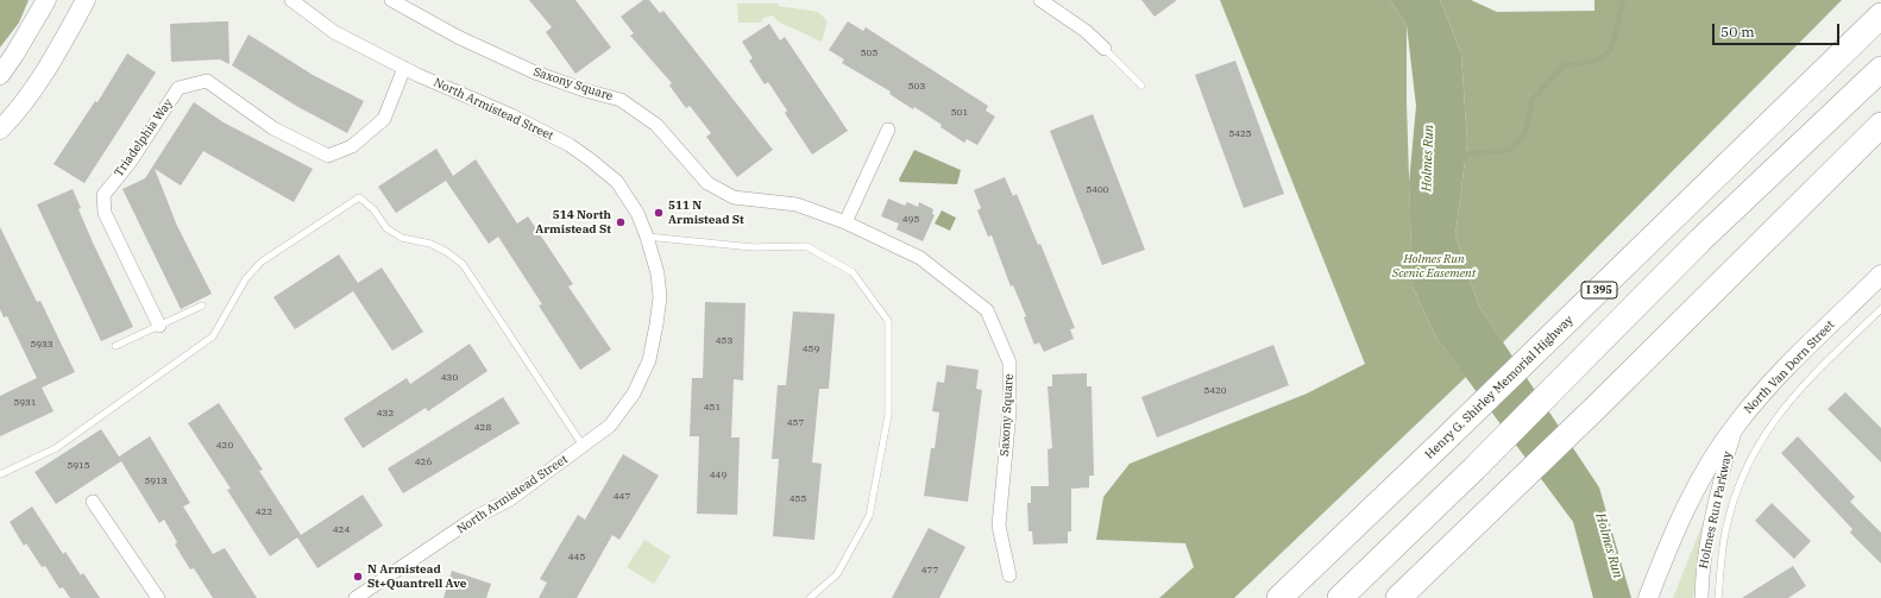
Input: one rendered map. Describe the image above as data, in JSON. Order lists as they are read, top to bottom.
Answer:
{
  "streets": {
    "highway": ["I 395", "Henry G. Shirley Memorial Highway"],
    "main road": ["North Van Dorn Street"],
    "street": [
      "Saxony Square",
      "North Armistead Street",
      "Triadelphia Way",
      "Holmes Run Parkway"
    ]
  },
  "crossings": [
    ["North Armistead Street", "Triadelphia Way"],
    ["North Van Dorn Street", "Holmes Run Parkway"]
  ],
  "water": ["Holmes Run"],
  "parks": ["Holmes Run Scenic Easement"],
  "places": ["511 N Armistead St", "514 North Armistead St", "N Armistead St+Quantrell Ave"],
  "house_numbers": [
    "505",
    "503",
    "501",
    "5425",
    "5400",
    "495",
    "453",
    "5933",
    "459",
    "430",
    "5420",
    "5931",
    "451",
    "432",
    "457",
    "428",
    "420",
    "426",
    "5915",
    "449",
    "5913",
    "447",
    "455",
    "422",
    "424",
    "445",
    "477"
  ],
  "scale_bar": "50 m"
}
